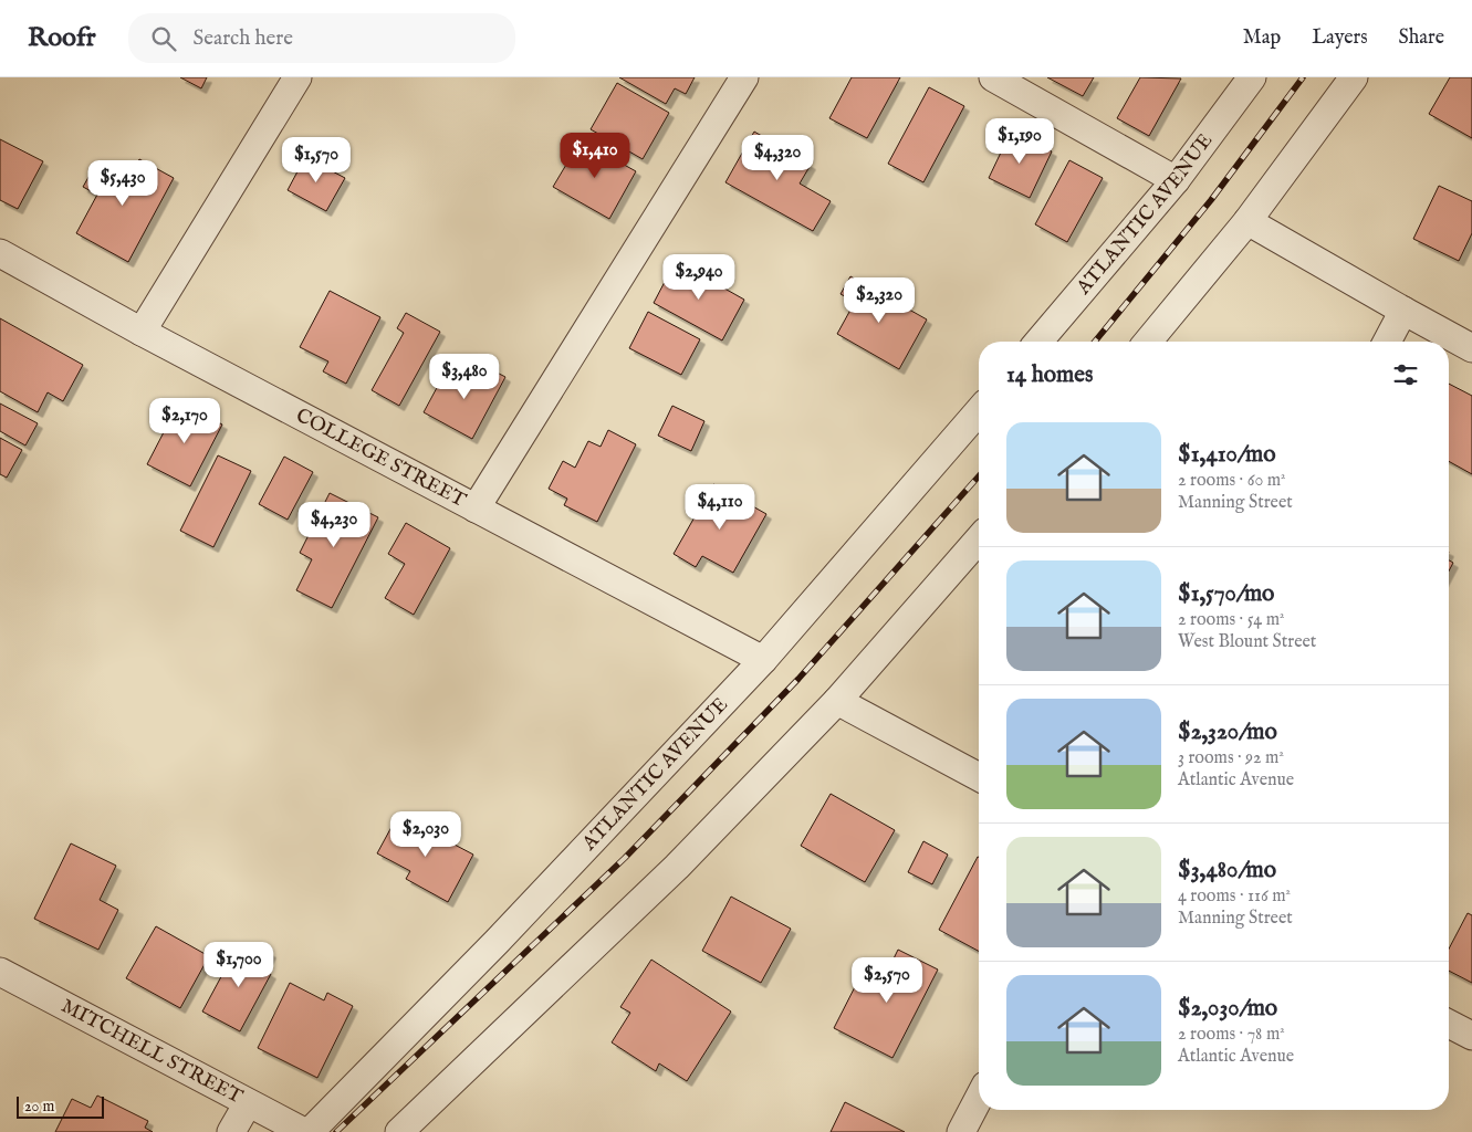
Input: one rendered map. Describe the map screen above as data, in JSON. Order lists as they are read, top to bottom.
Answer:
{
  "streets": {
    "street": ["ATLANTIC AVENUE", "COLLEGE STREET", "MITCHELL STREET"]
  },
  "crossings": [
    ["ATLANTIC AVENUE", "COLLEGE STREET"]
  ],
  "scale_bar": "20 m",
  "page": {
    "header": "Roofr",
    "search": "Search here",
    "nav": ["Map", "Layers", "Share"],
    "price": [
      "$1,190",
      "$1,410",
      "$4,320",
      "$1,570",
      "$5,430",
      "$2,940",
      "$2,320",
      "$3,480",
      "$2,170",
      "$4,110",
      "$4,230",
      "$2,030",
      "$1,700",
      "$2,570"
    ],
    "heading": "14 homes",
    "list": [
      {
        "name": "$1,410/mo",
        "note": "2 rooms · 60 m² · Manning Street"
      },
      {
        "name": "$1,570/mo",
        "note": "2 rooms · 54 m² · West Blount Street"
      },
      {
        "name": "$2,320/mo",
        "note": "3 rooms · 92 m² · Atlantic Avenue"
      },
      {
        "name": "$3,480/mo",
        "note": "4 rooms · 116 m² · Manning Street"
      },
      {
        "name": "$2,030/mo",
        "note": "2 rooms · 78 m² · Atlantic Avenue"
      }
    ],
    "scale": "20 m"
  }
}
